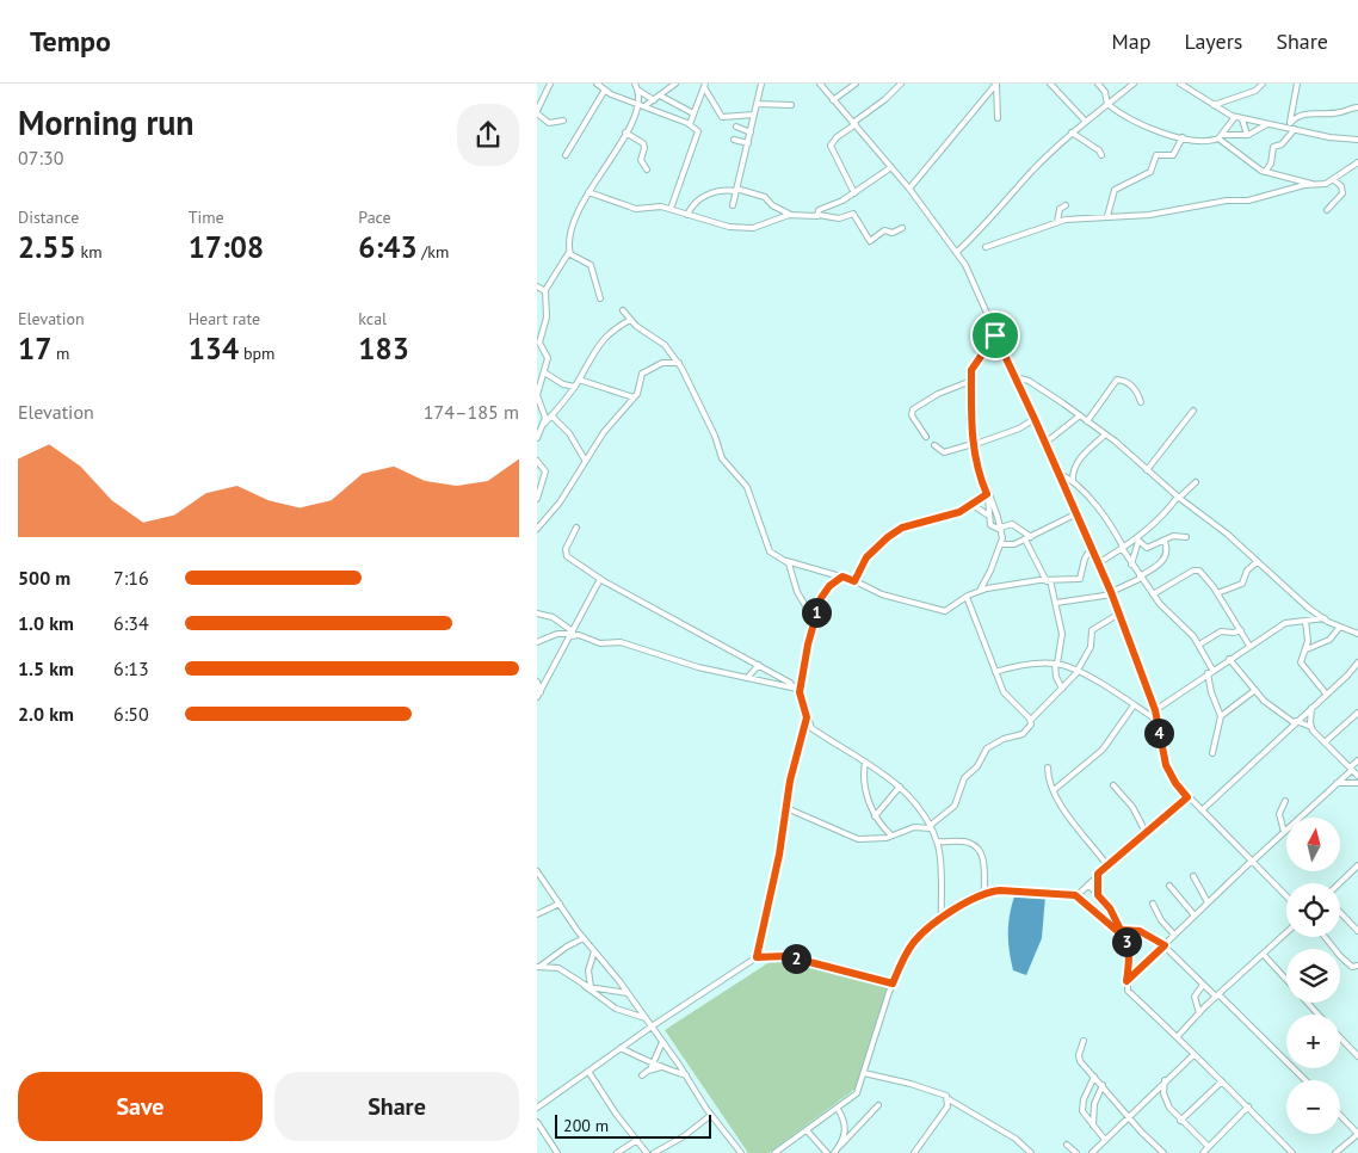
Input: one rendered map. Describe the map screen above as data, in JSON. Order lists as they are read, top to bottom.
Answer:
{
  "scale_bar": "200 m",
  "north": "top",
  "page": {
    "header": "Tempo",
    "nav": ["Map", "Layers", "Share"],
    "heading": ["Morning run", "07:30"],
    "stats": [
      ["Distance", "2.55 km"],
      ["Time", "17:08"],
      ["Pace", "6:43 /km"],
      ["Elevation", "17 m"],
      ["Heart rate", "134 bpm"],
      ["kcal", "183"]
    ],
    "chart": ["Elevation", "174–185 m"],
    "list": [
      {
        "name": "500 m",
        "note": "7:16"
      },
      {
        "name": "1.0 km",
        "note": "6:34"
      },
      {
        "name": "1.5 km",
        "note": "6:13"
      },
      {
        "name": "2.0 km",
        "note": "6:50"
      }
    ],
    "pins": [
      "1",
      "4",
      "3",
      "2"
    ],
    "map_buttons": ["+", "−"],
    "buttons": ["Save", "Share"],
    "scale": "200 m"
  }
}
